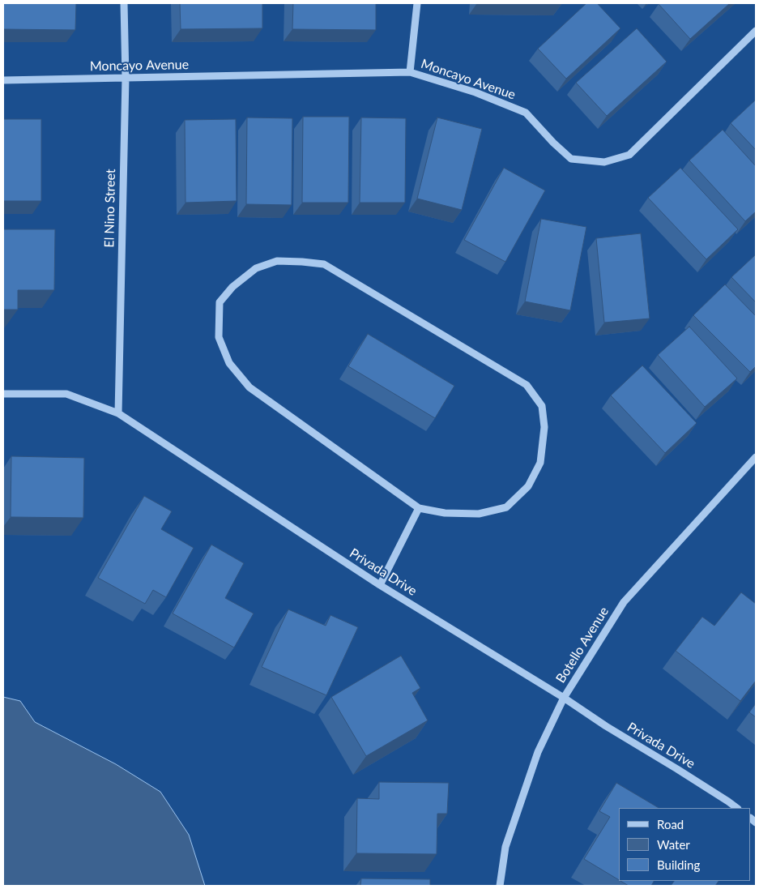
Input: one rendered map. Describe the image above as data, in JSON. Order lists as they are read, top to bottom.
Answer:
{
  "streets": {
    "street": [
      "Moncayo Avenue",
      "El Nino Street",
      "Privada Drive",
      "Botello Avenue"
    ]
  },
  "crossings": [
    ["Moncayo Avenue", "El Nino Street"],
    ["El Nino Street", "Privada Drive"],
    ["Privada Drive", "Botello Avenue"]
  ],
  "legend": ["Road", "Water", "Building"]
}
